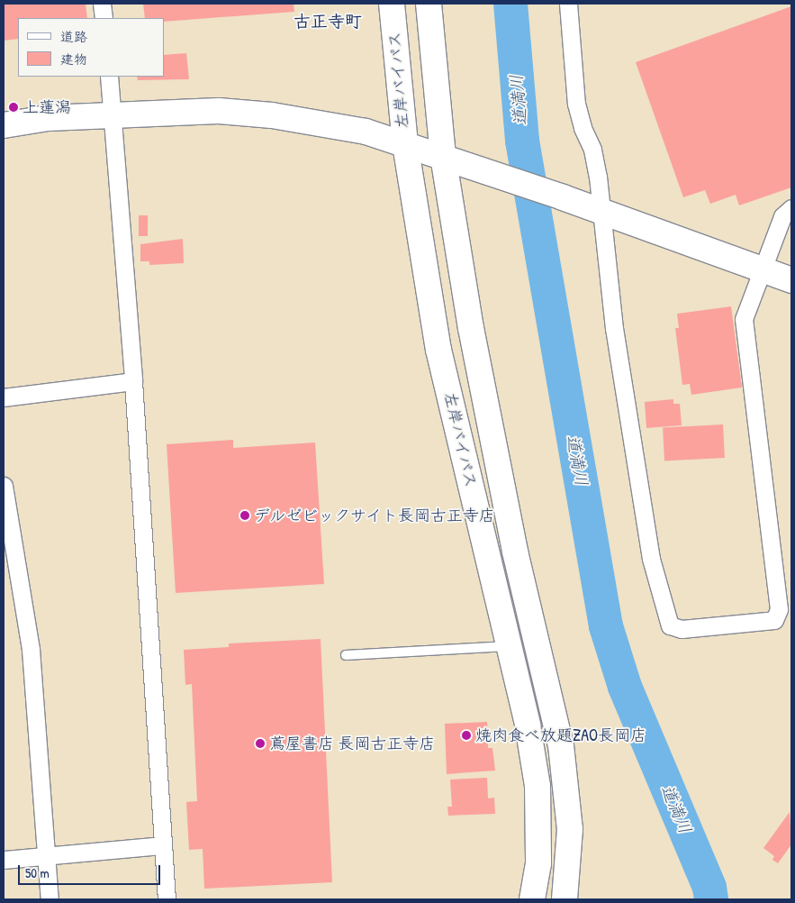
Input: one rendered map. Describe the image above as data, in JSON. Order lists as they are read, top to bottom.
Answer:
{
  "streets": {
    "street": ["左岸バイパス"]
  },
  "districts": ["古正寺町"],
  "water": ["道満川"],
  "places": [
    "上蓮潟",
    "デルゼビックサイト長岡古正寺店",
    "焼肉食べ放題ZAO長岡店",
    "蔦屋書店 長岡古正寺店"
  ],
  "legend": ["道路", "建物"],
  "scale_bar": "50 m"
}
